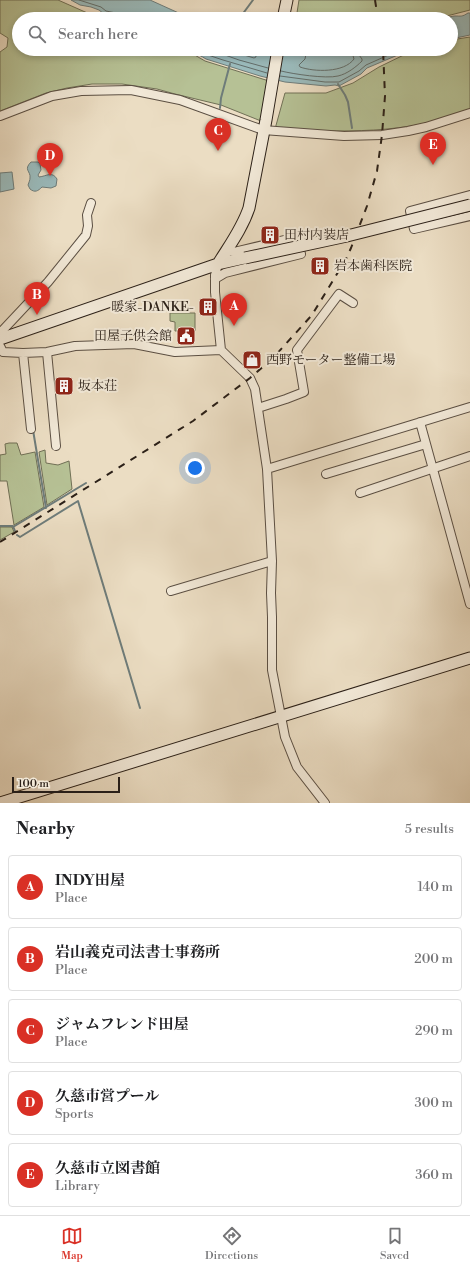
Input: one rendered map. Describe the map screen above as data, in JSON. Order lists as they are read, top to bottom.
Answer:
{
  "places": {
    "building": [
      "田村内装店",
      "岩本歯科医院",
      "暖家-DANKE-",
      "坂本荘"
    ],
    "public building": ["田屋子供会館"],
    "shop": ["西野モーター整備工場"]
  },
  "scale_bar": "100 m",
  "page": {
    "search": "Search here",
    "pins": [
      "C",
      "E",
      "D",
      "B",
      "A"
    ],
    "scale": "100 m",
    "heading": ["Nearby", "5 results"],
    "list": [
      {
        "mark": "A",
        "name": "INDY田屋",
        "note": "Place",
        "value": "140 m"
      },
      {
        "mark": "B",
        "name": "岩山義克司法書士事務所",
        "note": "Place",
        "value": "200 m"
      },
      {
        "mark": "C",
        "name": "ジャムフレンド田屋",
        "note": "Place",
        "value": "290 m"
      },
      {
        "mark": "D",
        "name": "久慈市営プール",
        "note": "Sports",
        "value": "300 m"
      },
      {
        "mark": "E",
        "name": "久慈市立図書館",
        "note": "Library",
        "value": "360 m"
      }
    ],
    "nav": ["Map", "Directions", "Saved"]
  }
}
